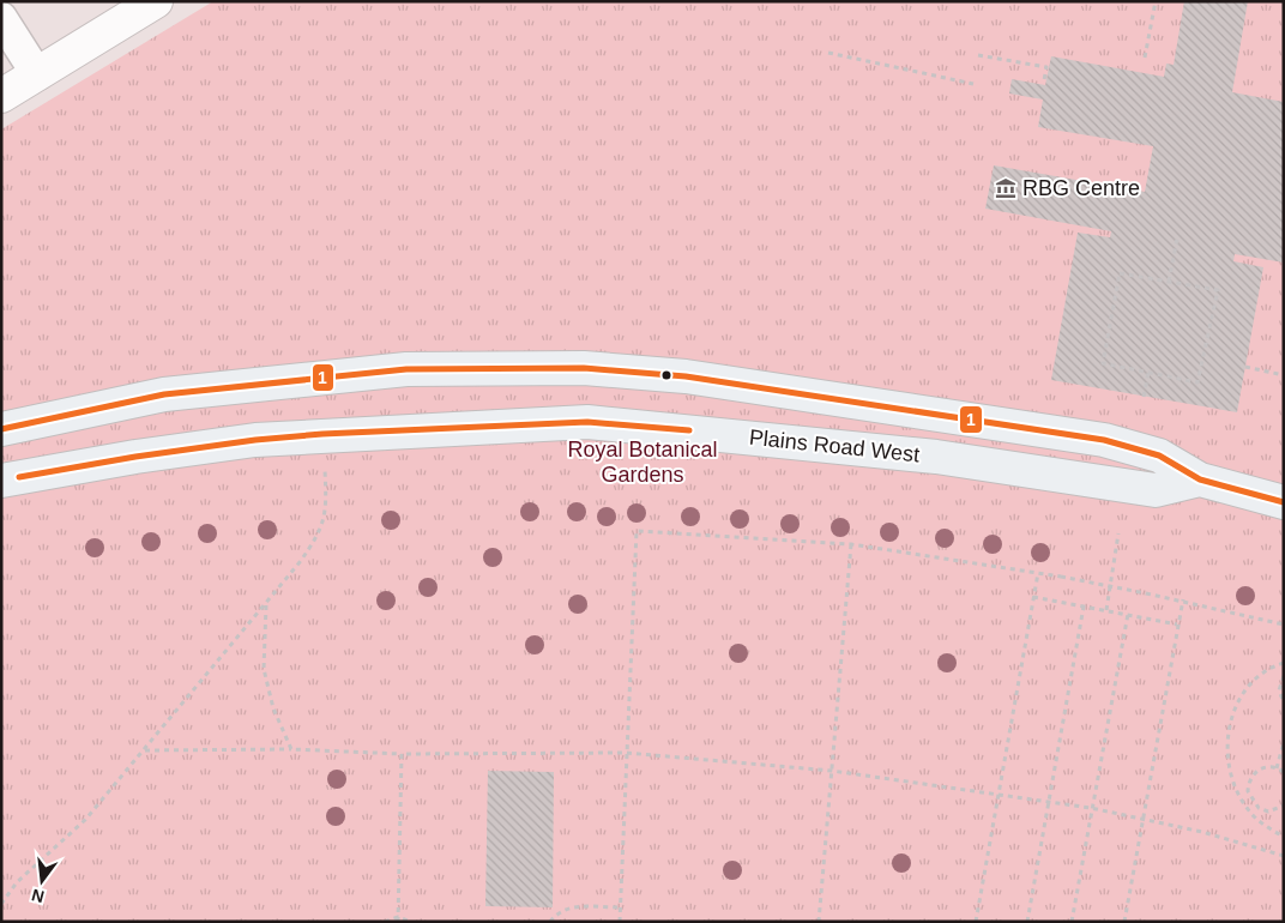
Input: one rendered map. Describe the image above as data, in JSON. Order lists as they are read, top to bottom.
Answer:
{
  "streets": {
    "main road": ["Plains Road West"]
  },
  "parks": ["Royal Botanical Gardens"],
  "places": {
    "museum": ["RBG Centre"]
  },
  "lines": ["transit line 1"],
  "north": "bottom"
}
